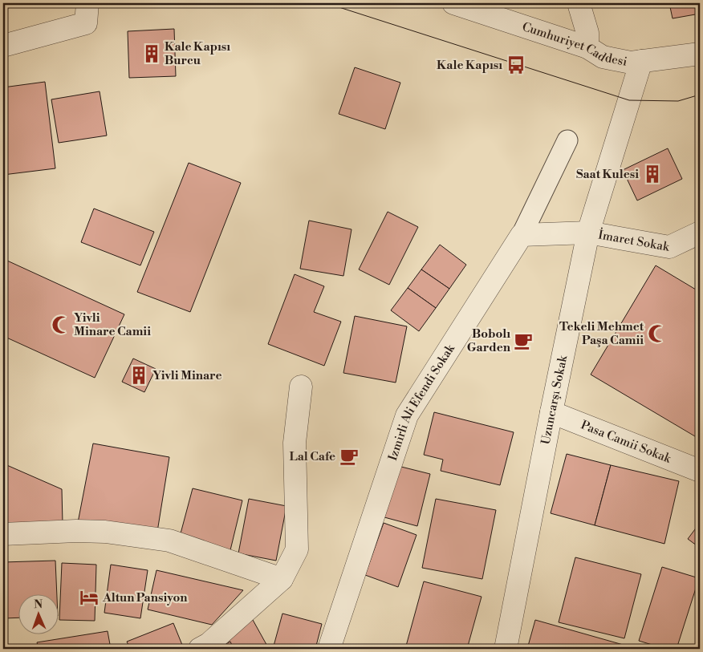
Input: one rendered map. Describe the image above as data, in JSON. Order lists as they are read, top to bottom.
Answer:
{
  "streets": {
    "street": [
      "Cumhuriyet Caddesi",
      "İmaret Sokak",
      "Uzuncarşı Sokak",
      "Izmirli Ali Efendi Sokak",
      "Pasa Camii Sokak"
    ]
  },
  "crossings": [
    ["Cumhuriyet Caddesi", "Uzuncarşı Sokak"],
    ["İmaret Sokak", "Uzuncarşı Sokak"],
    ["Uzuncarşı Sokak", "Pasa Camii Sokak"]
  ],
  "places": {
    "building": ["Kale Kapısı Burcu", "Saat Kulesi", "Yivli Minare"],
    "bus stop": ["Kale Kapısı"],
    "mosque": ["Yivli Minare Camii", "Tekeli Mehmet Paşa Camii"],
    "cafe": ["Bobolı Garden", "Lal Cafe"],
    "hotel": ["Altun Pansiyon"]
  },
  "north": "top"
}
